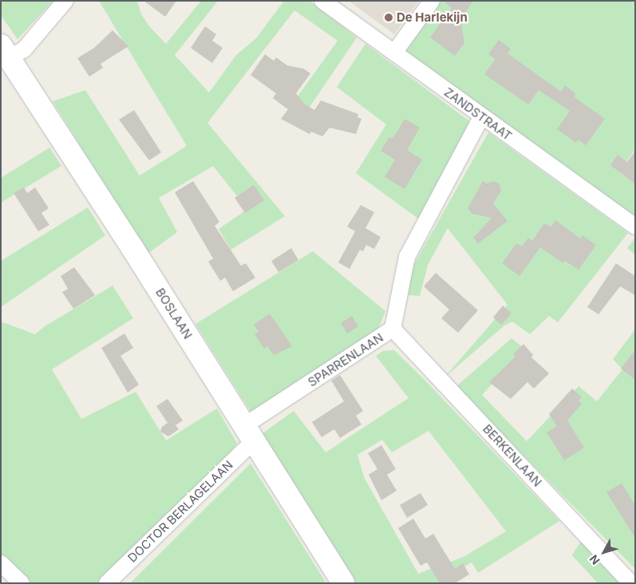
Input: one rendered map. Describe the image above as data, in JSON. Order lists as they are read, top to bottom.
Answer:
{
  "streets": {
    "street": [
      "ZANDSTRAAT",
      "BOSLAAN",
      "SPARRENLAAN",
      "BERKENLAAN",
      "DOCTOR BERLAGELAAN"
    ]
  },
  "crossings": [
    ["ZANDSTRAAT", "SPARRENLAAN"],
    ["BOSLAAN", "SPARRENLAAN"],
    ["BOSLAAN", "DOCTOR BERLAGELAAN"],
    ["SPARRENLAAN", "BERKENLAAN"],
    ["SPARRENLAAN", "DOCTOR BERLAGELAAN"]
  ],
  "places": ["De Harlekijn"],
  "north": "bottom left"
}
